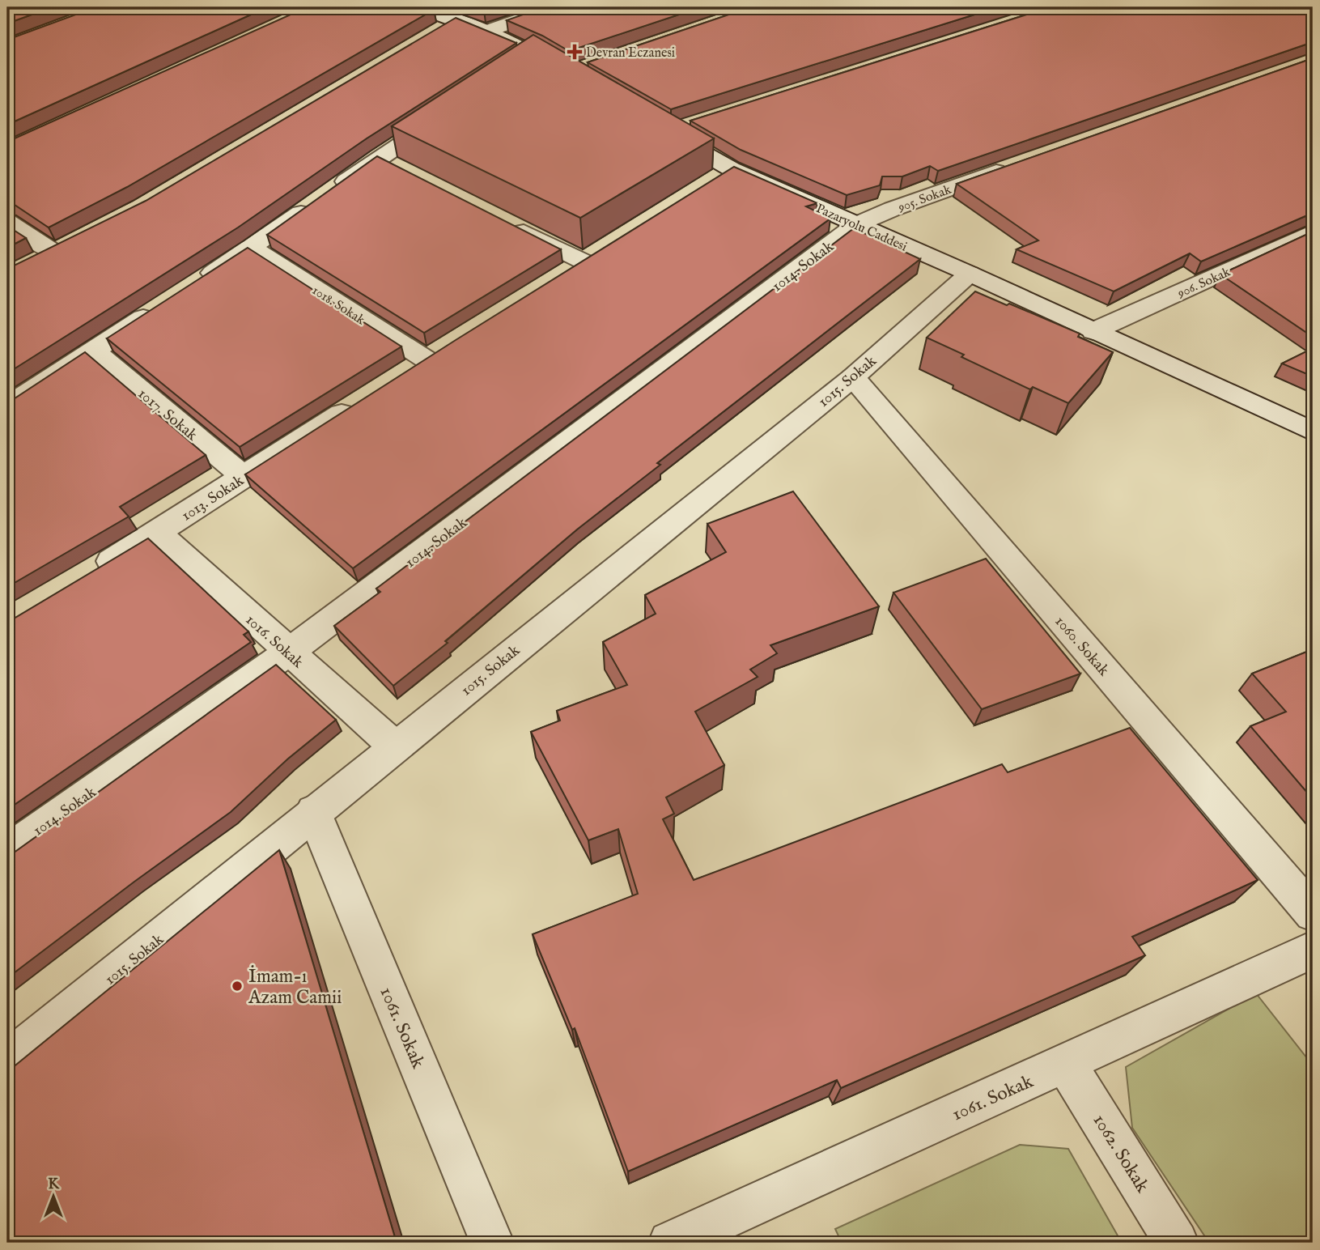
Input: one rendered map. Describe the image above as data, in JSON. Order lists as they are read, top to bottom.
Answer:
{
  "streets": {
    "street": [
      "905. Sokak",
      "Pazaryolu Caddesi",
      "1014. Sokak",
      "906. Sokak",
      "1018. Sokak",
      "1015. Sokak",
      "1017. Sokak",
      "1013. Sokak",
      "1016. Sokak",
      "1060. Sokak",
      "1061. Sokak",
      "1062. Sokak"
    ]
  },
  "crossings": [
    ["905. Sokak", "Pazaryolu Caddesi"],
    ["905. Sokak", "1014. Sokak"],
    ["Pazaryolu Caddesi", "1014. Sokak"],
    ["Pazaryolu Caddesi", "906. Sokak"],
    ["Pazaryolu Caddesi", "1015. Sokak"],
    ["1014. Sokak", "1016. Sokak"],
    ["1015. Sokak", "1016. Sokak"],
    ["1015. Sokak", "1060. Sokak"],
    ["1015. Sokak", "1061. Sokak"],
    ["1017. Sokak", "1013. Sokak"],
    ["1013. Sokak", "1016. Sokak"],
    ["1061. Sokak", "1062. Sokak"]
  ],
  "places": {
    "health": ["Devran Eczanesi"],
    "other": ["İmam-ı Azam Camii"]
  },
  "north": "top"
}
